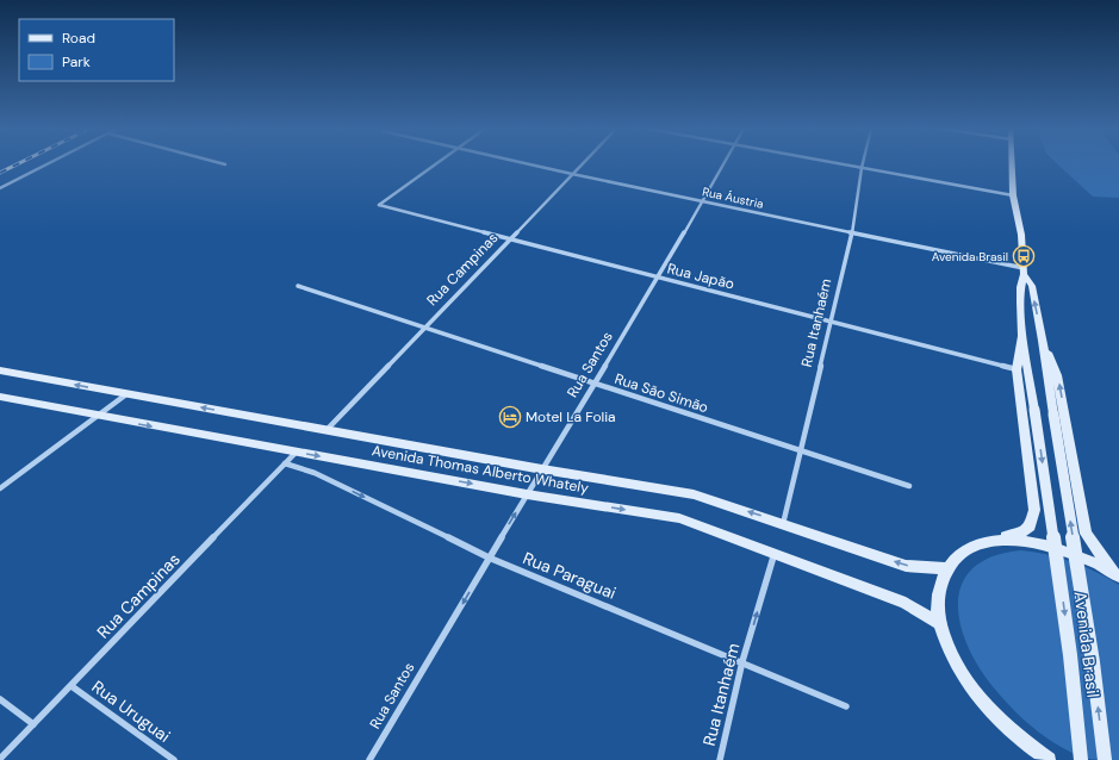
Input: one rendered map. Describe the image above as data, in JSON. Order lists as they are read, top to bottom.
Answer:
{
  "streets": {
    "main road": ["Avenida Thomas Alberto Whately", "Avenida Brasil"],
    "street": [
      "Rua Áustria",
      "Rua Campinas",
      "Rua Japão",
      "Rua Itanhaém",
      "Rua Santos",
      "Rua São Simão",
      "Rua Paraguai",
      "Rua Uruguai"
    ]
  },
  "crossings": [
    ["Rua Áustria", "Rua Campinas"],
    ["Rua Áustria", "Rua Itanhaém"],
    ["Rua Áustria", "Rua Santos"],
    ["Rua Áustria", "Avenida Brasil"],
    ["Rua Campinas", "Rua Japão"],
    ["Rua Campinas", "Rua São Simão"],
    ["Rua Campinas", "Avenida Thomas Alberto Whately"],
    ["Rua Campinas", "Rua Paraguai"],
    ["Rua Campinas", "Rua Uruguai"],
    ["Rua Japão", "Rua Itanhaém"],
    ["Rua Japão", "Rua Santos"],
    ["Rua Japão", "Avenida Brasil"],
    ["Rua Itanhaém", "Rua São Simão"],
    ["Rua Itanhaém", "Avenida Thomas Alberto Whately"],
    ["Rua Itanhaém", "Rua Paraguai"],
    ["Rua Santos", "Rua São Simão"],
    ["Rua Santos", "Avenida Thomas Alberto Whately"],
    ["Rua Santos", "Rua Paraguai"]
  ],
  "one_way": ["Rua Paraguai"],
  "places": {
    "bus stop": ["Avenida Brasil"],
    "hotel": ["Motel La Folia"]
  },
  "legend": ["Road", "Park"]
}
